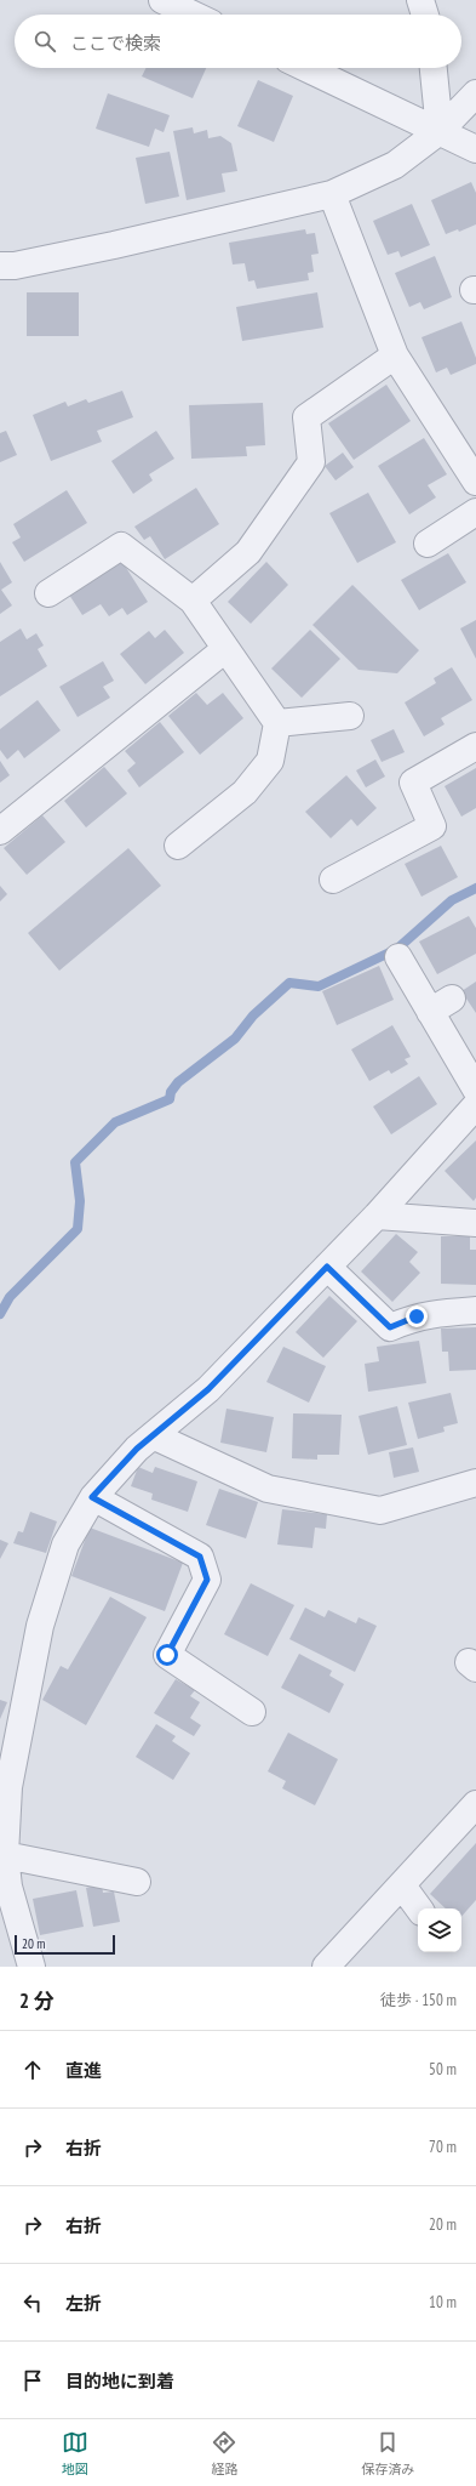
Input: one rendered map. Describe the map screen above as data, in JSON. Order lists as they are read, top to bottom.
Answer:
{
  "scale_bar": "20 m",
  "page": {
    "search": "ここで検索",
    "scale": "20 m",
    "heading": ["2 分", "徒歩 · 150 m"],
    "list": [
      ["直進", "50 m"],
      ["右折", "70 m"],
      ["右折", "20 m"],
      ["左折", "10 m"],
      "目的地に到着"
    ],
    "nav": ["地図", "経路", "保存済み"]
  }
}
